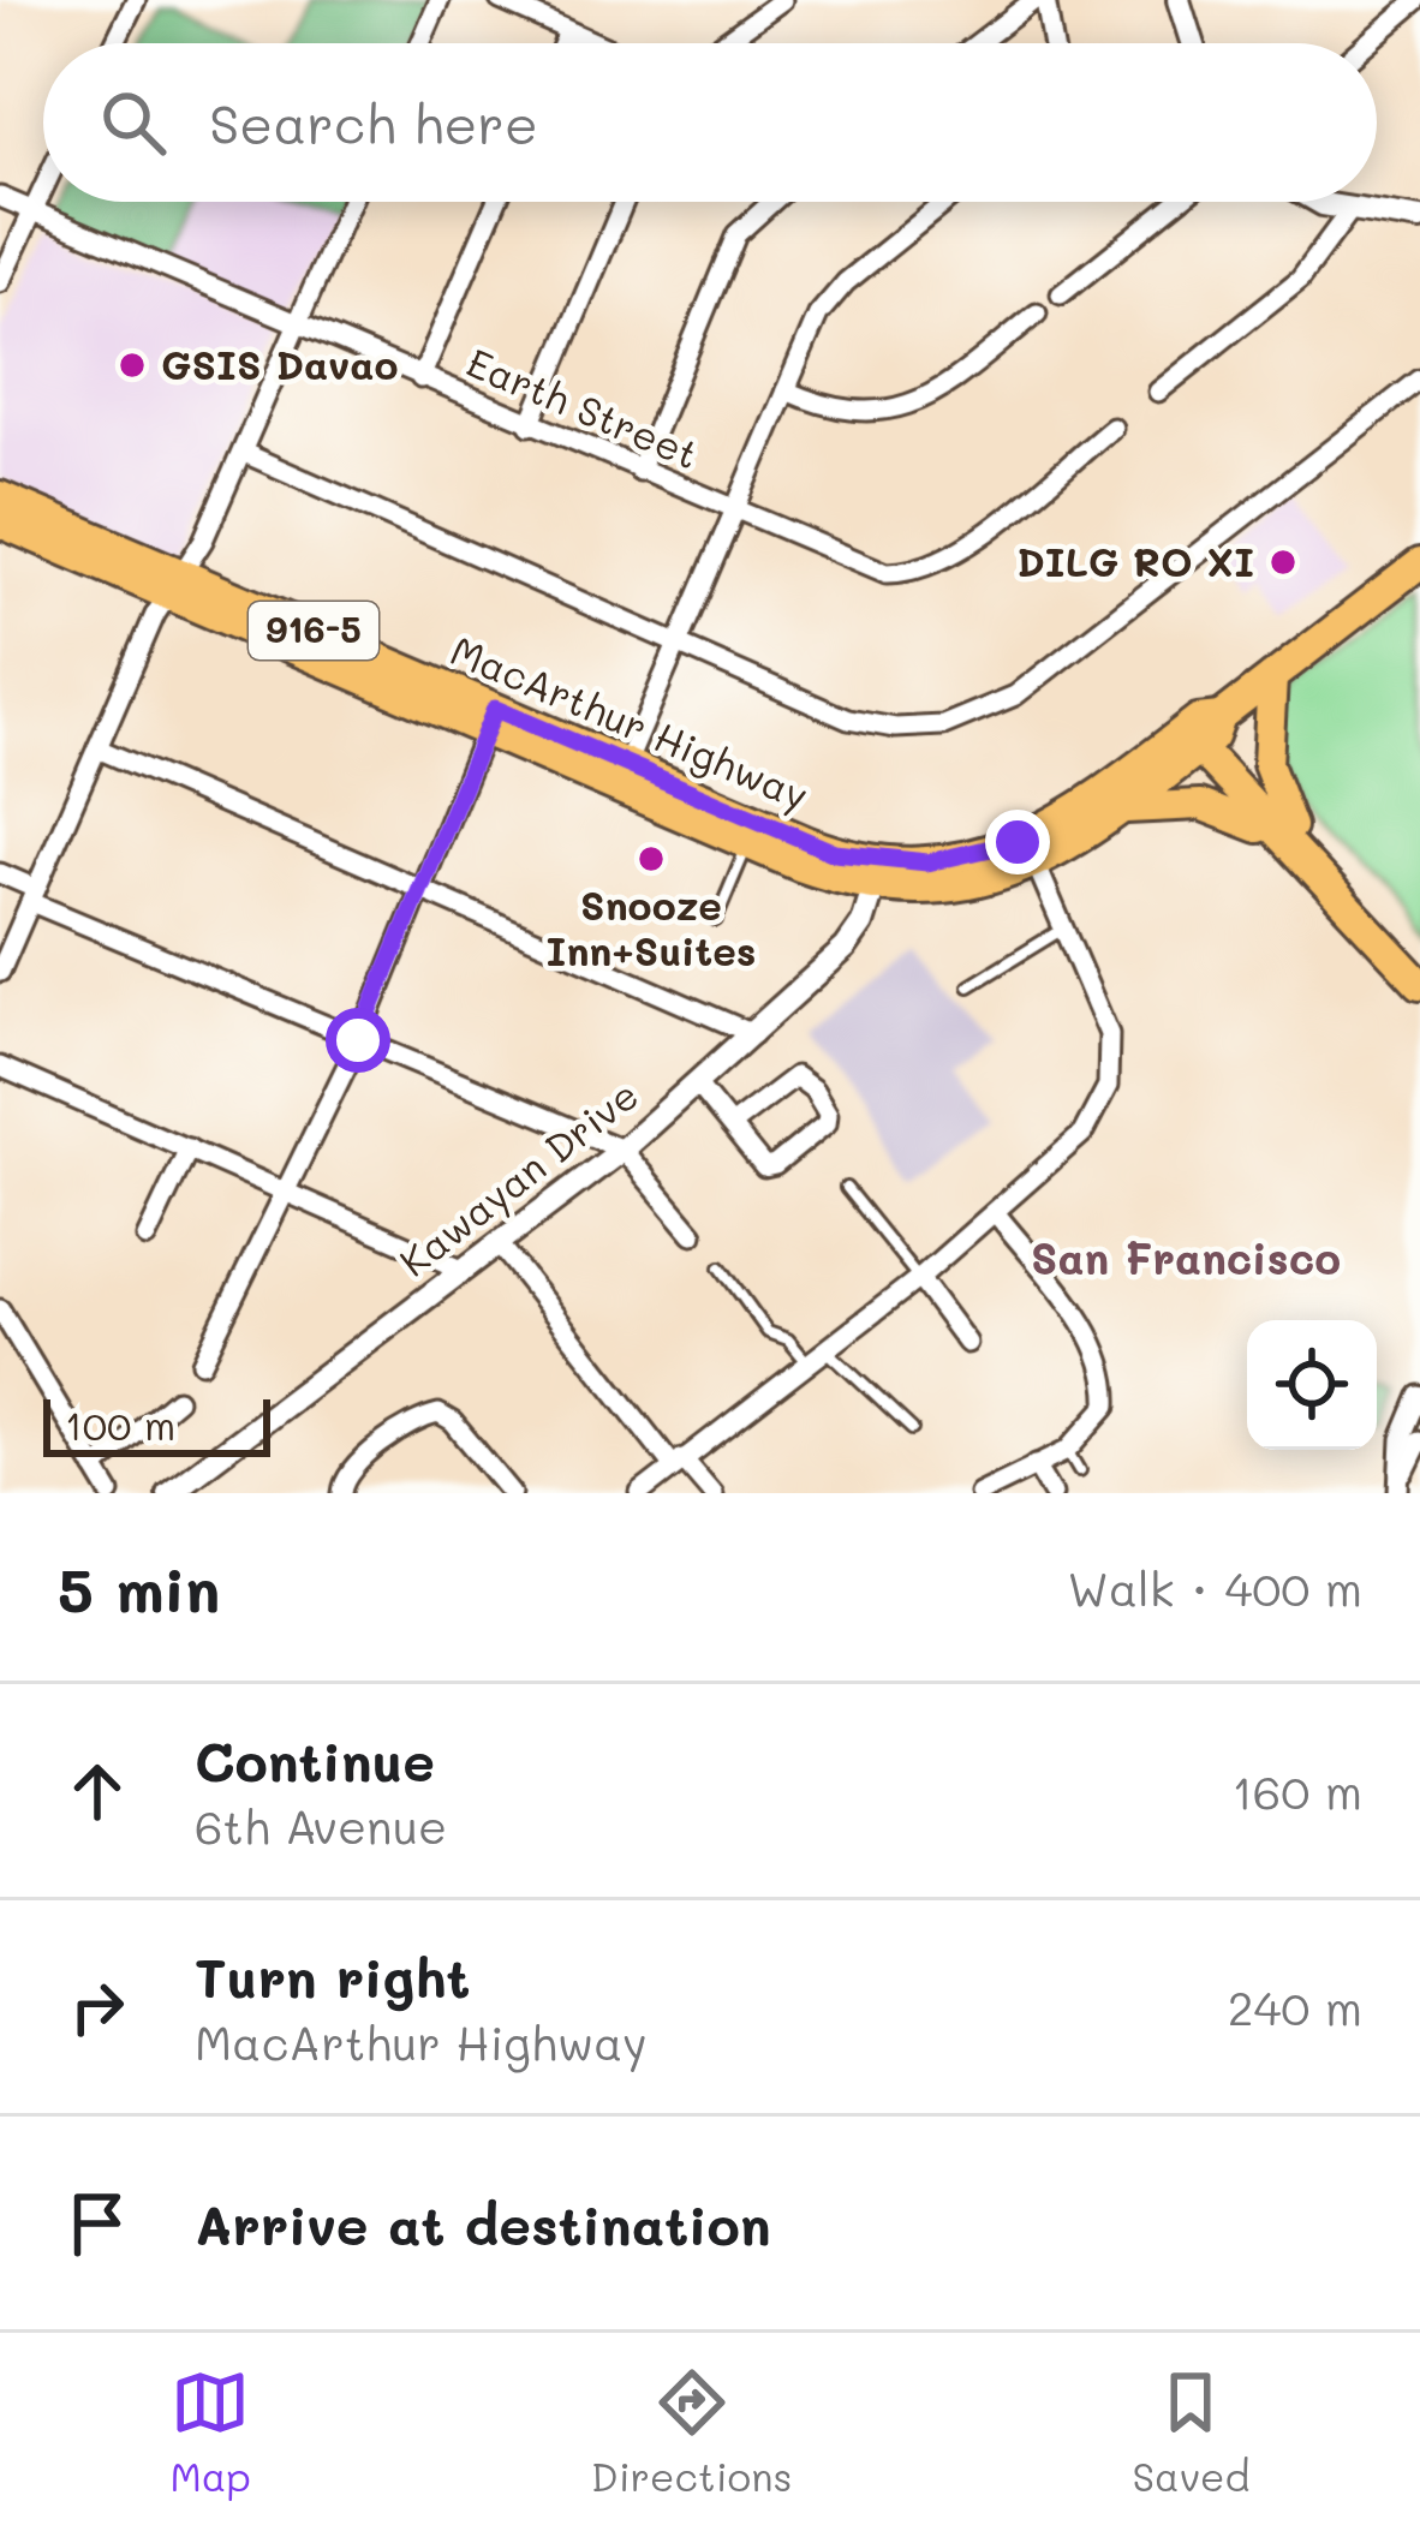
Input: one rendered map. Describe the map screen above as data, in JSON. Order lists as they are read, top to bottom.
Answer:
{
  "streets": {
    "main road": ["916-5", "MacArthur Highway"],
    "street": ["Earth Street", "Kawayan Drive"]
  },
  "crossings": [
    ["MacArthur Highway", "Kawayan Drive"]
  ],
  "districts": ["San Francisco"],
  "places": ["GSIS Davao", "DILG RO XI", "Snooze Inn+Suites"],
  "scale_bar": "100 m",
  "page": {
    "search": "Search here",
    "scale": "100 m",
    "heading": ["5 min", "Walk · 400 m"],
    "list": [
      ["Continue", "6th Avenue", "160 m"],
      ["Turn right", "MacArthur Highway", "240 m"],
      "Arrive at destination"
    ],
    "nav": ["Map", "Directions", "Saved"]
  }
}
